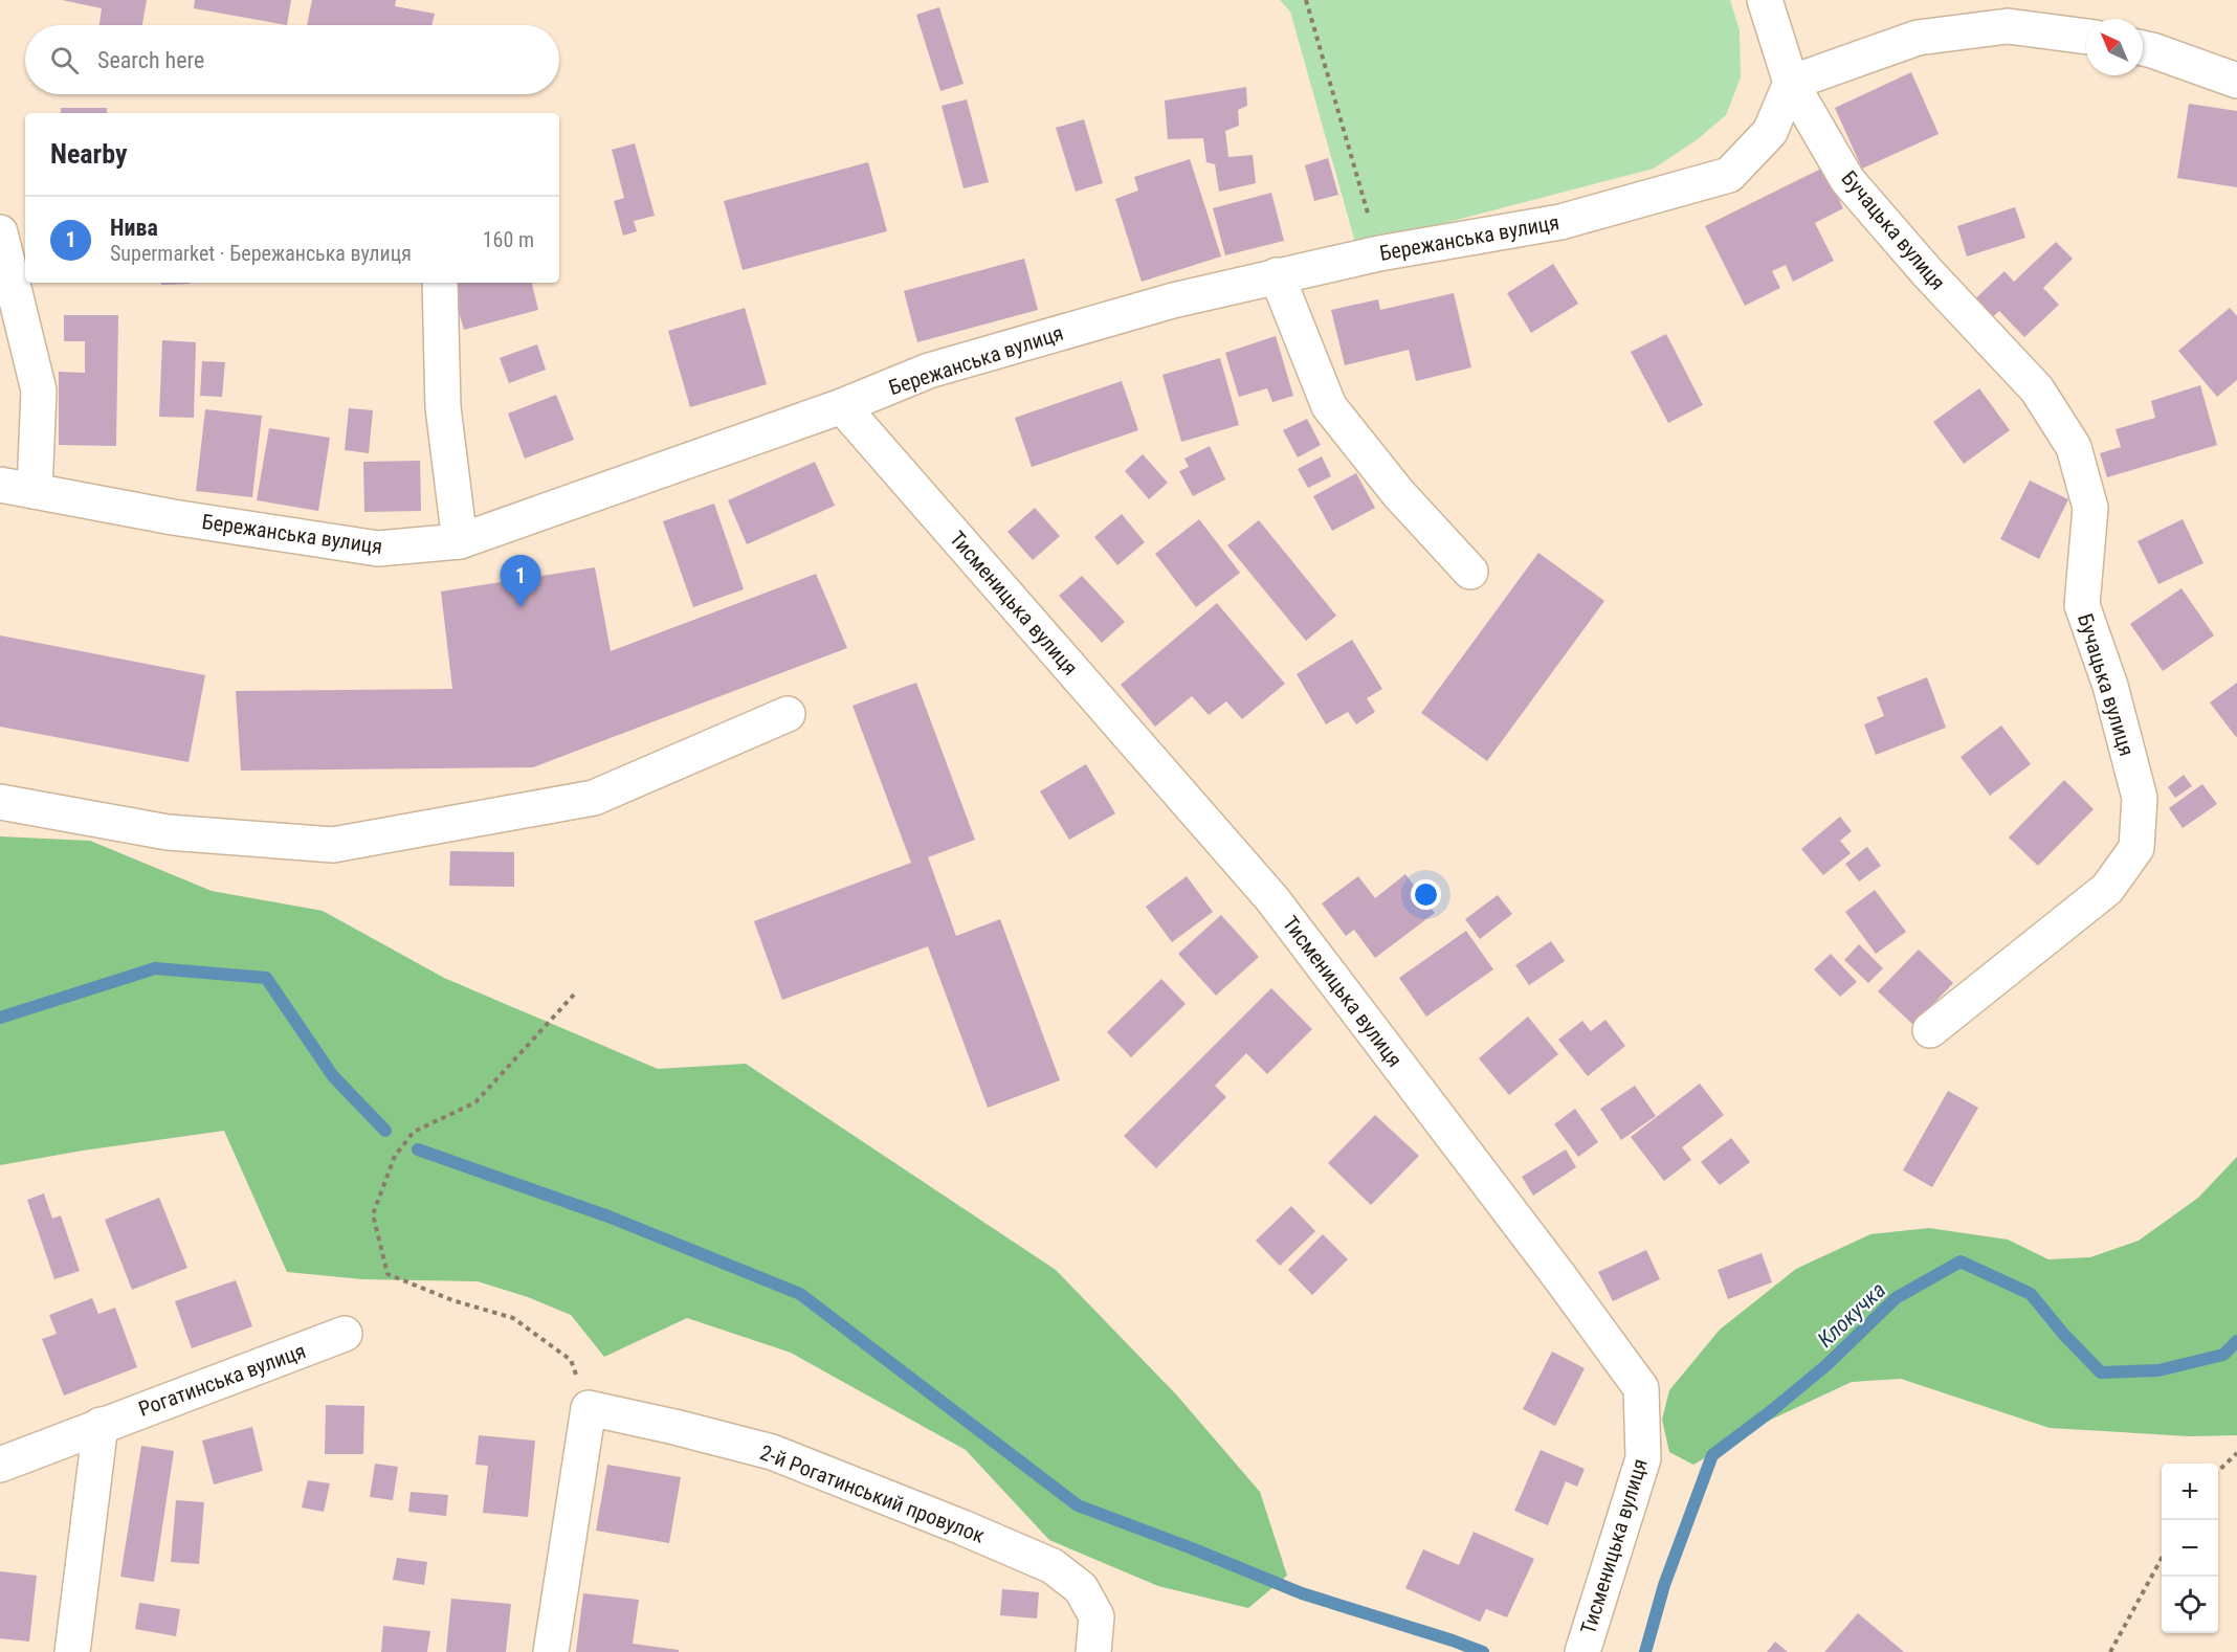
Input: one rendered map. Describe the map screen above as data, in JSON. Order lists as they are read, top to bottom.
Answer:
{
  "streets": {
    "street": [
      "Бучацька вулиця",
      "Бережанська вулиця",
      "Тисменицька вулиця",
      "Рогатинська вулиця",
      "2-й Рогатинський провулок"
    ]
  },
  "crossings": [
    ["Бучацька вулиця", "Бережанська вулиця"],
    ["Бережанська вулиця", "Тисменицька вулиця"]
  ],
  "water": ["Клокучка"],
  "north": "top left",
  "page": {
    "search": "Search here",
    "heading": "Nearby",
    "list": [
      {
        "mark": "1",
        "name": "Нива",
        "note": "Supermarket · Бережанська вулиця",
        "value": "160 m"
      }
    ],
    "pins": "1",
    "map_buttons": ["+", "−"]
  }
}
